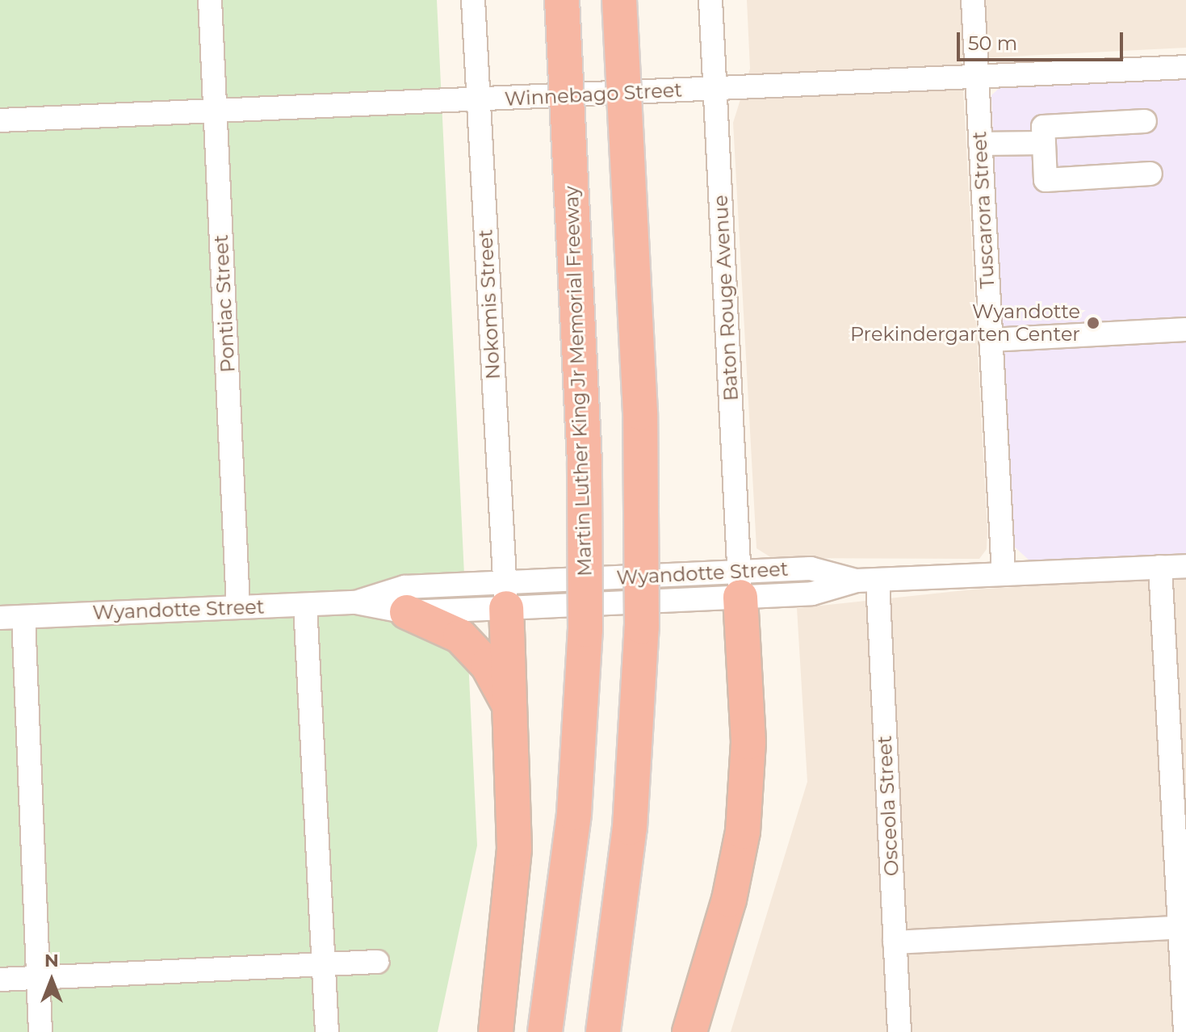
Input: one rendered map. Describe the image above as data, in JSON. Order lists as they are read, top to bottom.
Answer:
{
  "streets": {
    "highway": ["Martin Luther King Jr Memorial Freeway"],
    "street": [
      "Winnebago Street",
      "Tuscarora Street",
      "Baton Rouge Avenue",
      "Pontiac Street",
      "Nokomis Street",
      "Wyandotte Street",
      "Osceola Street"
    ]
  },
  "crossings": [
    ["Winnebago Street", "Tuscarora Street"],
    ["Winnebago Street", "Baton Rouge Avenue"],
    ["Winnebago Street", "Pontiac Street"],
    ["Winnebago Street", "Nokomis Street"],
    ["Tuscarora Street", "Wyandotte Street"],
    ["Baton Rouge Avenue", "Wyandotte Street"],
    ["Pontiac Street", "Wyandotte Street"],
    ["Nokomis Street", "Wyandotte Street"],
    ["Wyandotte Street", "Osceola Street"]
  ],
  "places": ["Wyandotte Prekindergarten Center"],
  "scale_bar": "50 m",
  "north": "top"
}
